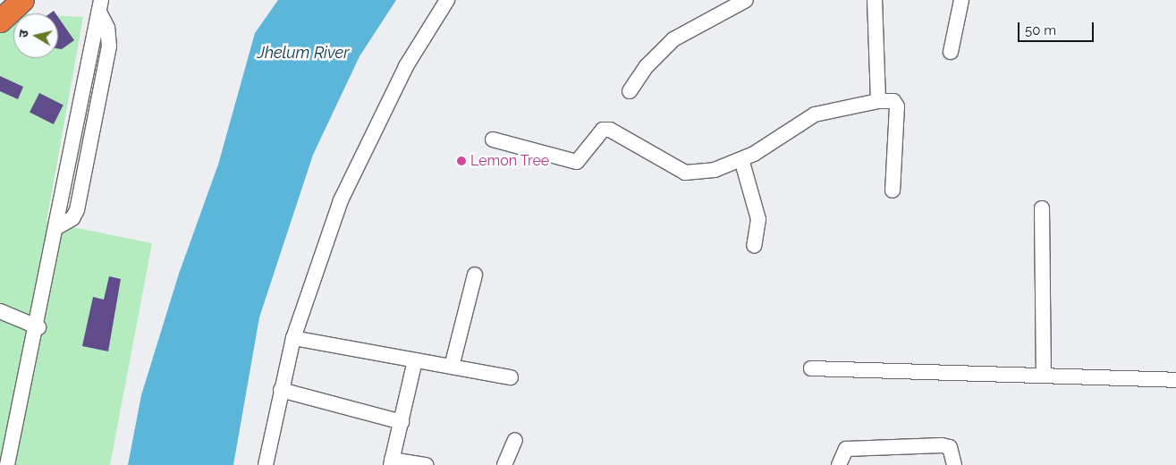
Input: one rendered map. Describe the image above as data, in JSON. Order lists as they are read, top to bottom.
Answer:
{
  "water": ["Jhelum River"],
  "places": ["Lemon Tree"],
  "scale_bar": "50 m",
  "north": "left"
}
